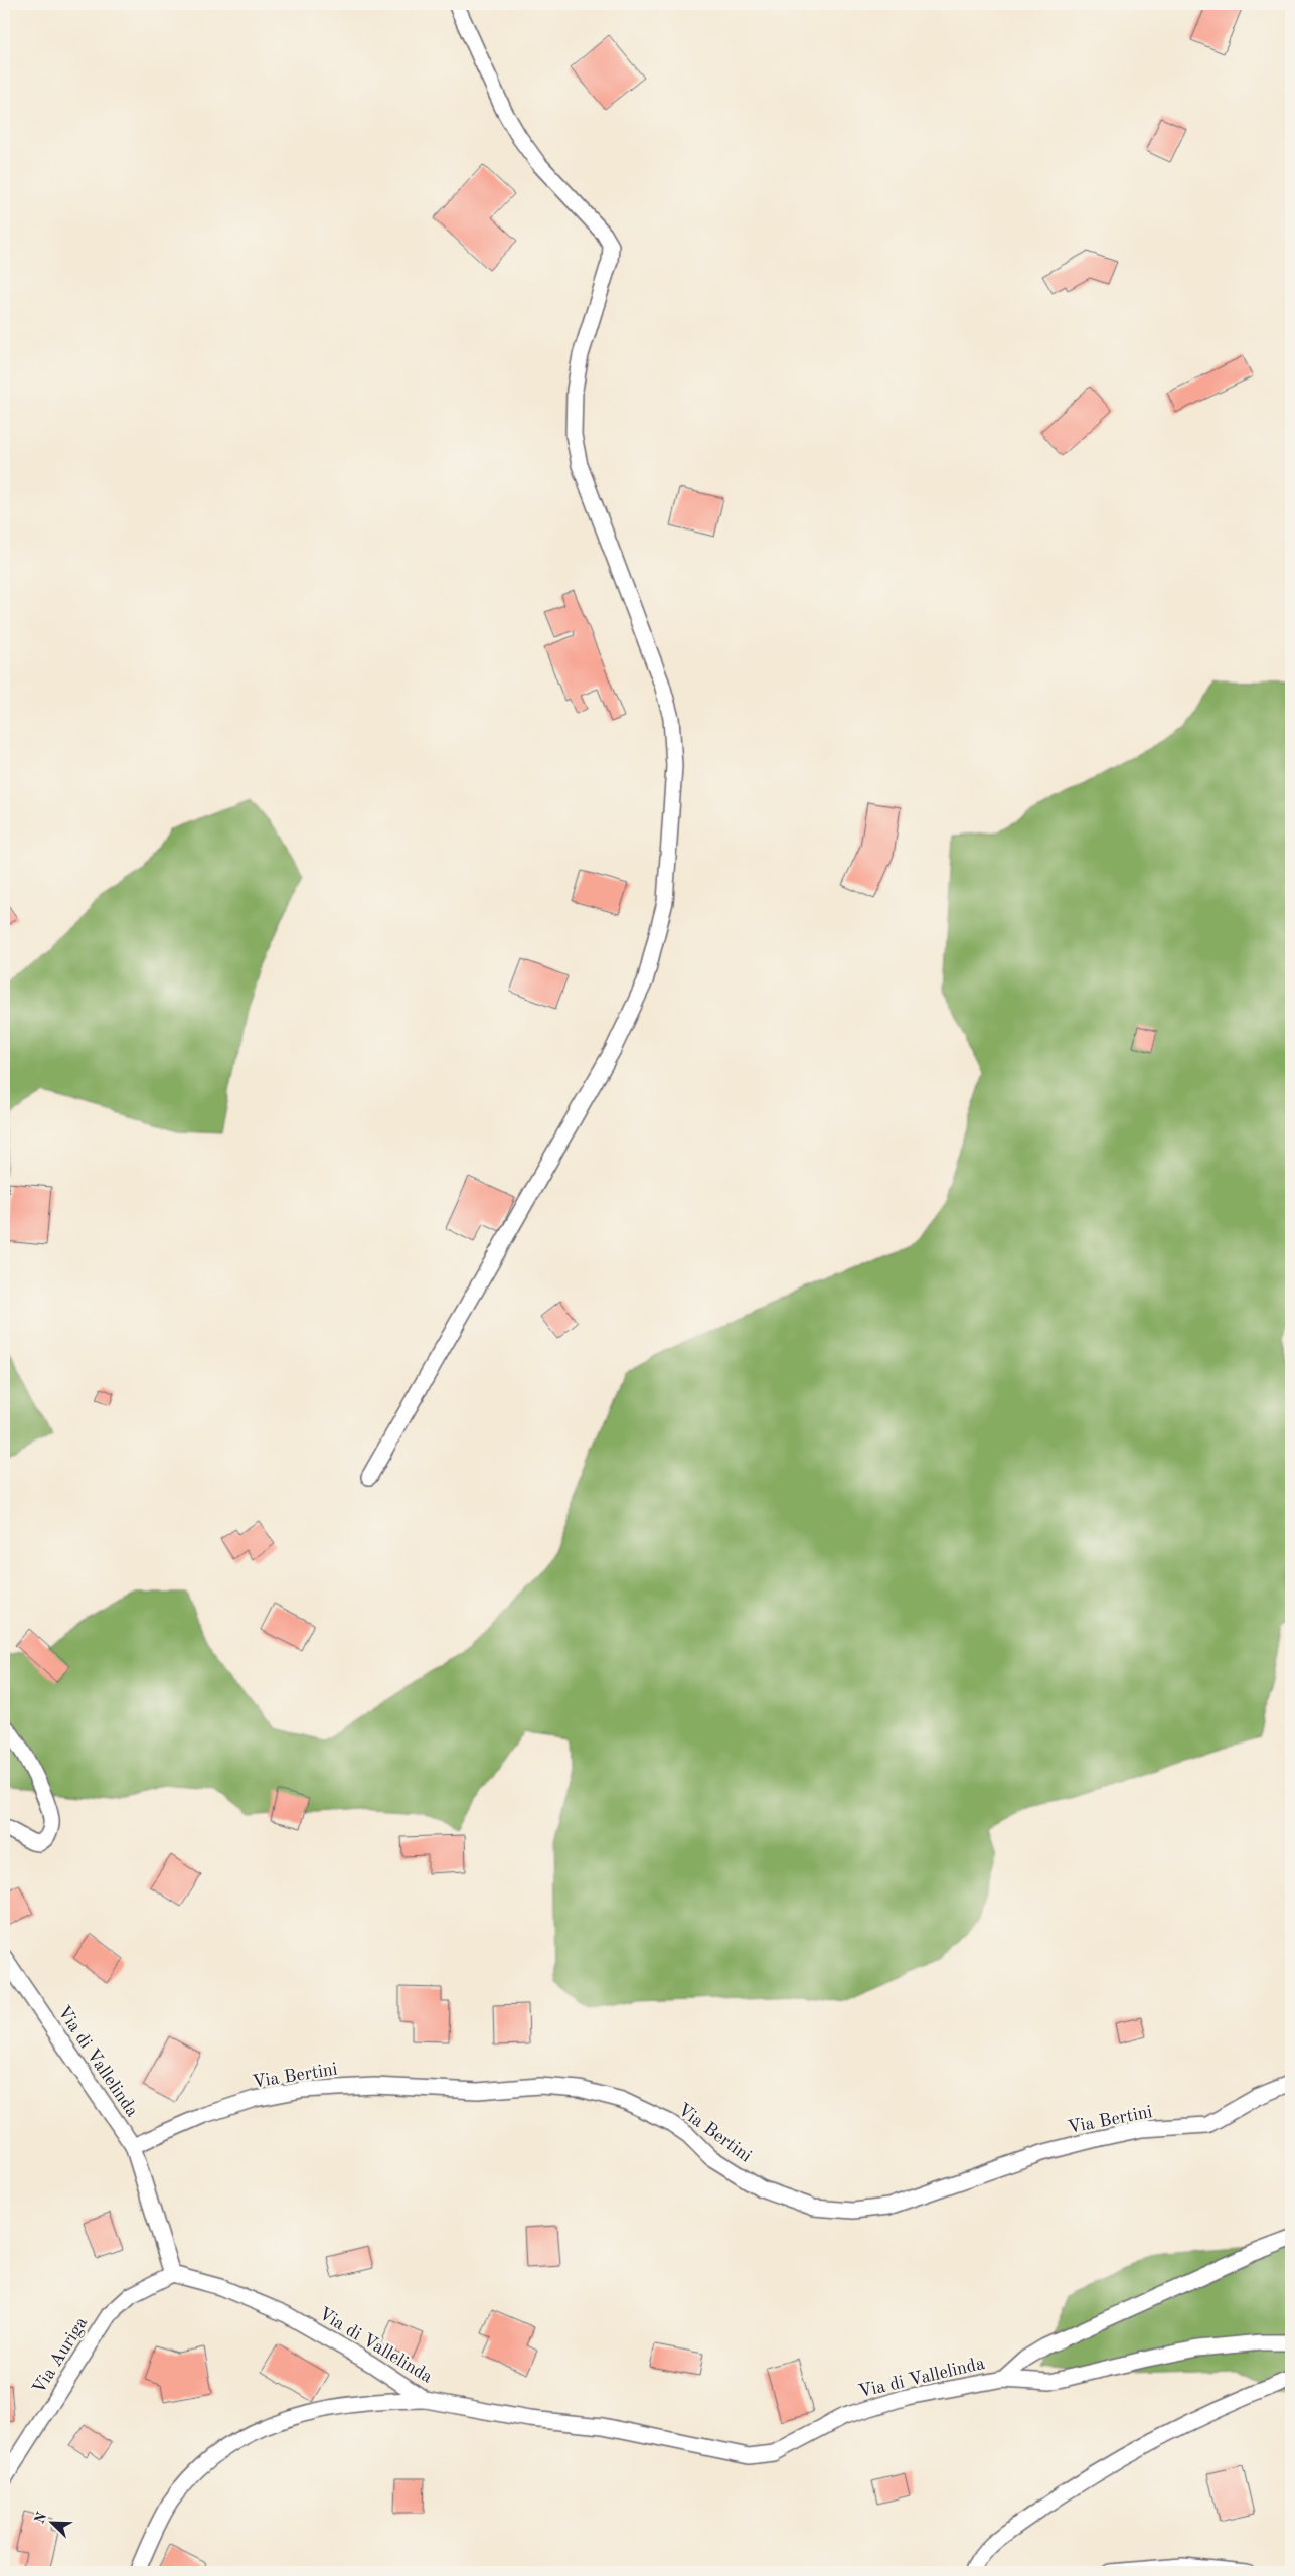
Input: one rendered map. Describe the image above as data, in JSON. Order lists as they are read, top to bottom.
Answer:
{
  "streets": {
    "street": ["Via di Vallelinda", "Via Bertini", "Via Auriga"]
  },
  "crossings": [
    ["Via di Vallelinda", "Via Bertini"],
    ["Via di Vallelinda", "Via Auriga"]
  ],
  "north": "top left"
}
